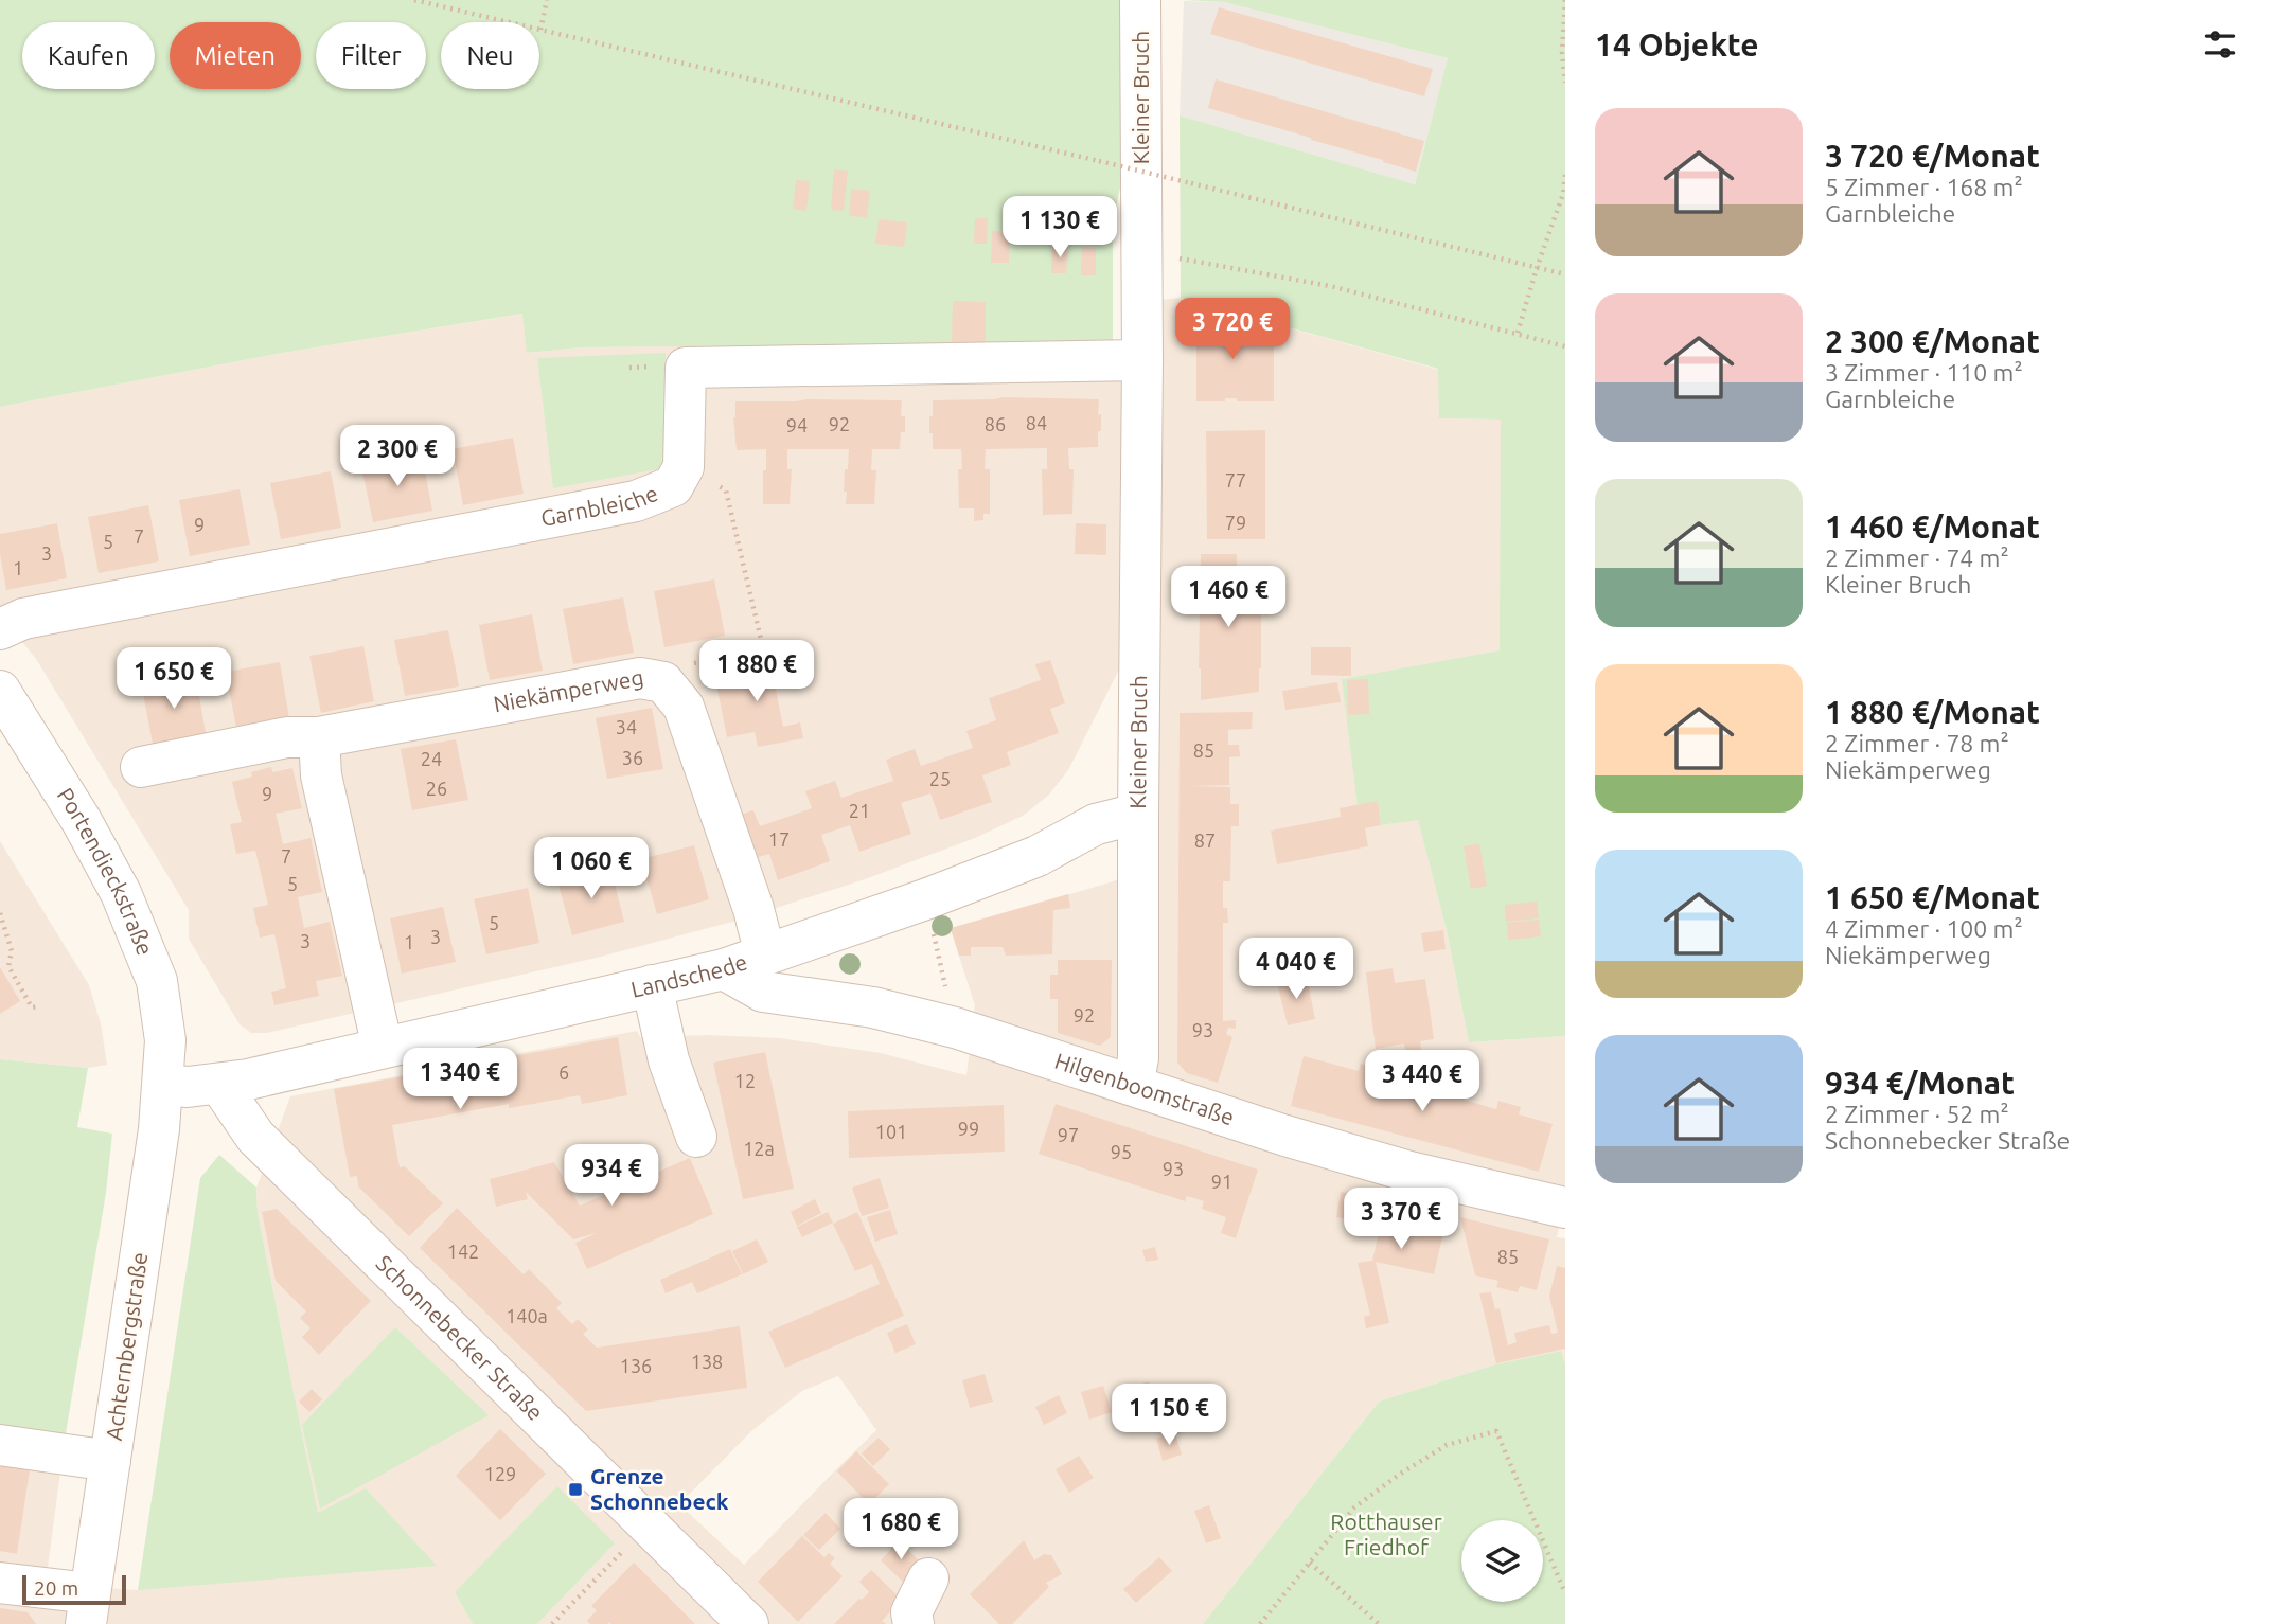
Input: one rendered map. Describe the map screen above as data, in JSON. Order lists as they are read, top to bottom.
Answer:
{
  "streets": {
    "street": [
      "Kleiner Bruch",
      "Garnbleiche",
      "Niekämperweg",
      "Portendieckstraße",
      "Landschede",
      "Hilgenboomstraße",
      "Schonnebecker Straße",
      "Achternbergstraße"
    ]
  },
  "crossings": [
    ["Kleiner Bruch", "Garnbleiche"],
    ["Kleiner Bruch", "Landschede"],
    ["Kleiner Bruch", "Hilgenboomstraße"],
    ["Niekämperweg", "Landschede"],
    ["Portendieckstraße", "Achternbergstraße"],
    ["Landschede", "Hilgenboomstraße"],
    ["Landschede", "Schonnebecker Straße"]
  ],
  "parks": ["Rotthauser Friedhof"],
  "places": {
    "transit": ["Grenze Schonnebeck"]
  },
  "house_numbers": [
    "84",
    "92",
    "86",
    "94",
    "77",
    "79",
    "9",
    "7",
    "5",
    "3",
    "1",
    "34",
    "85",
    "36",
    "24",
    "25",
    "26",
    "9",
    "21",
    "17",
    "87",
    "7",
    "5",
    "5",
    "3",
    "3",
    "1",
    "92",
    "93",
    "6",
    "12",
    "99",
    "101",
    "97",
    "12a",
    "95",
    "93",
    "91",
    "142",
    "85",
    "140a",
    "138",
    "136",
    "129"
  ],
  "scale_bar": "20 m",
  "page": {
    "heading": "14 Objekte",
    "chip": [
      "Kaufen",
      "Mieten",
      "Filter",
      "Neu"
    ],
    "list": [
      {
        "name": "3 720 €/Monat",
        "note": "5 Zimmer · 168 m² · Garnbleiche"
      },
      {
        "name": "2 300 €/Monat",
        "note": "3 Zimmer · 110 m² · Garnbleiche"
      },
      {
        "name": "1 460 €/Monat",
        "note": "2 Zimmer · 74 m² · Kleiner Bruch"
      },
      {
        "name": "1 880 €/Monat",
        "note": "2 Zimmer · 78 m² · Niekämperweg"
      },
      {
        "name": "1 650 €/Monat",
        "note": "4 Zimmer · 100 m² · Niekämperweg"
      },
      {
        "name": "934 €/Monat",
        "note": "2 Zimmer · 52 m² · Schonnebecker Straße"
      }
    ],
    "price": [
      "1 130 €",
      "3 720 €",
      "2 300 €",
      "1 460 €",
      "1 880 €",
      "1 650 €",
      "1 060 €",
      "4 040 €",
      "1 340 €",
      "3 440 €",
      "934 €",
      "3 370 €",
      "1 150 €",
      "1 680 €"
    ],
    "scale": "20 m"
  }
}
